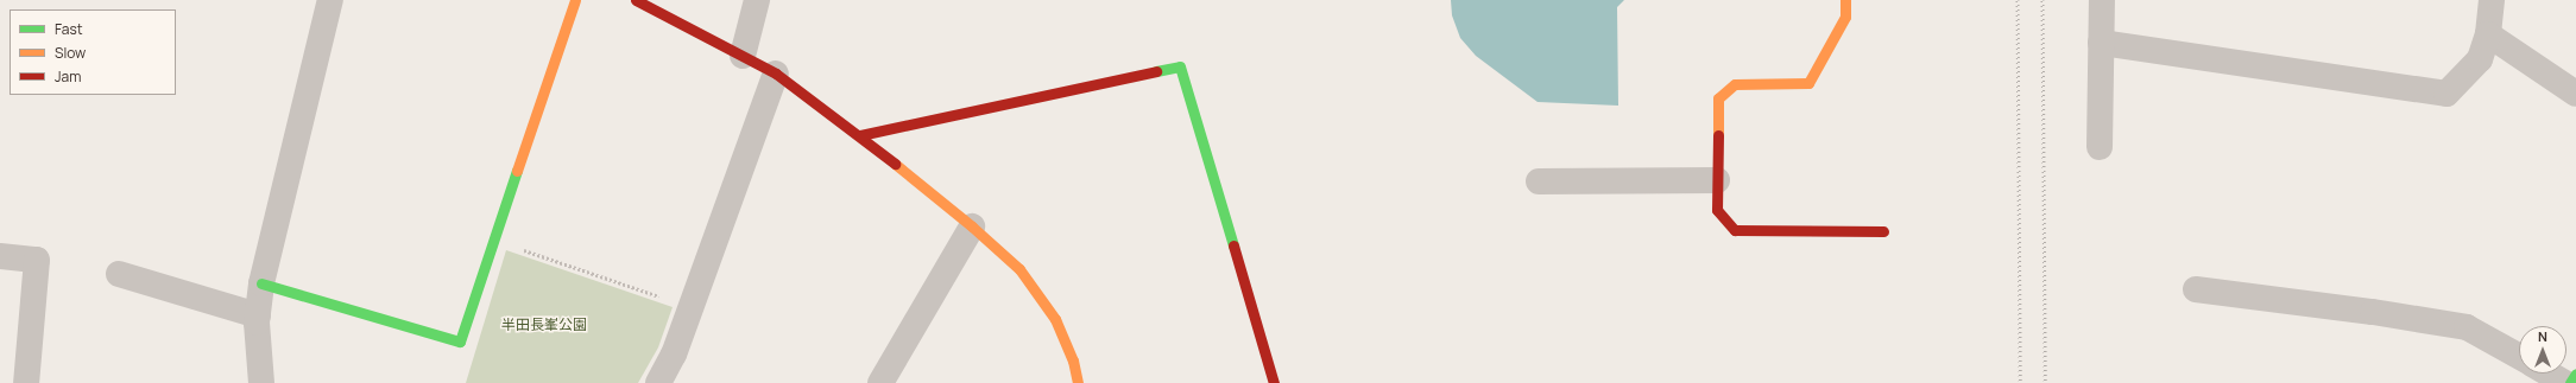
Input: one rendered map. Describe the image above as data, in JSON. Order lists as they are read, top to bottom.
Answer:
{
  "parks": ["半田長峯公園"],
  "legend": ["Fast", "Slow", "Jam"],
  "north": "top"
}
